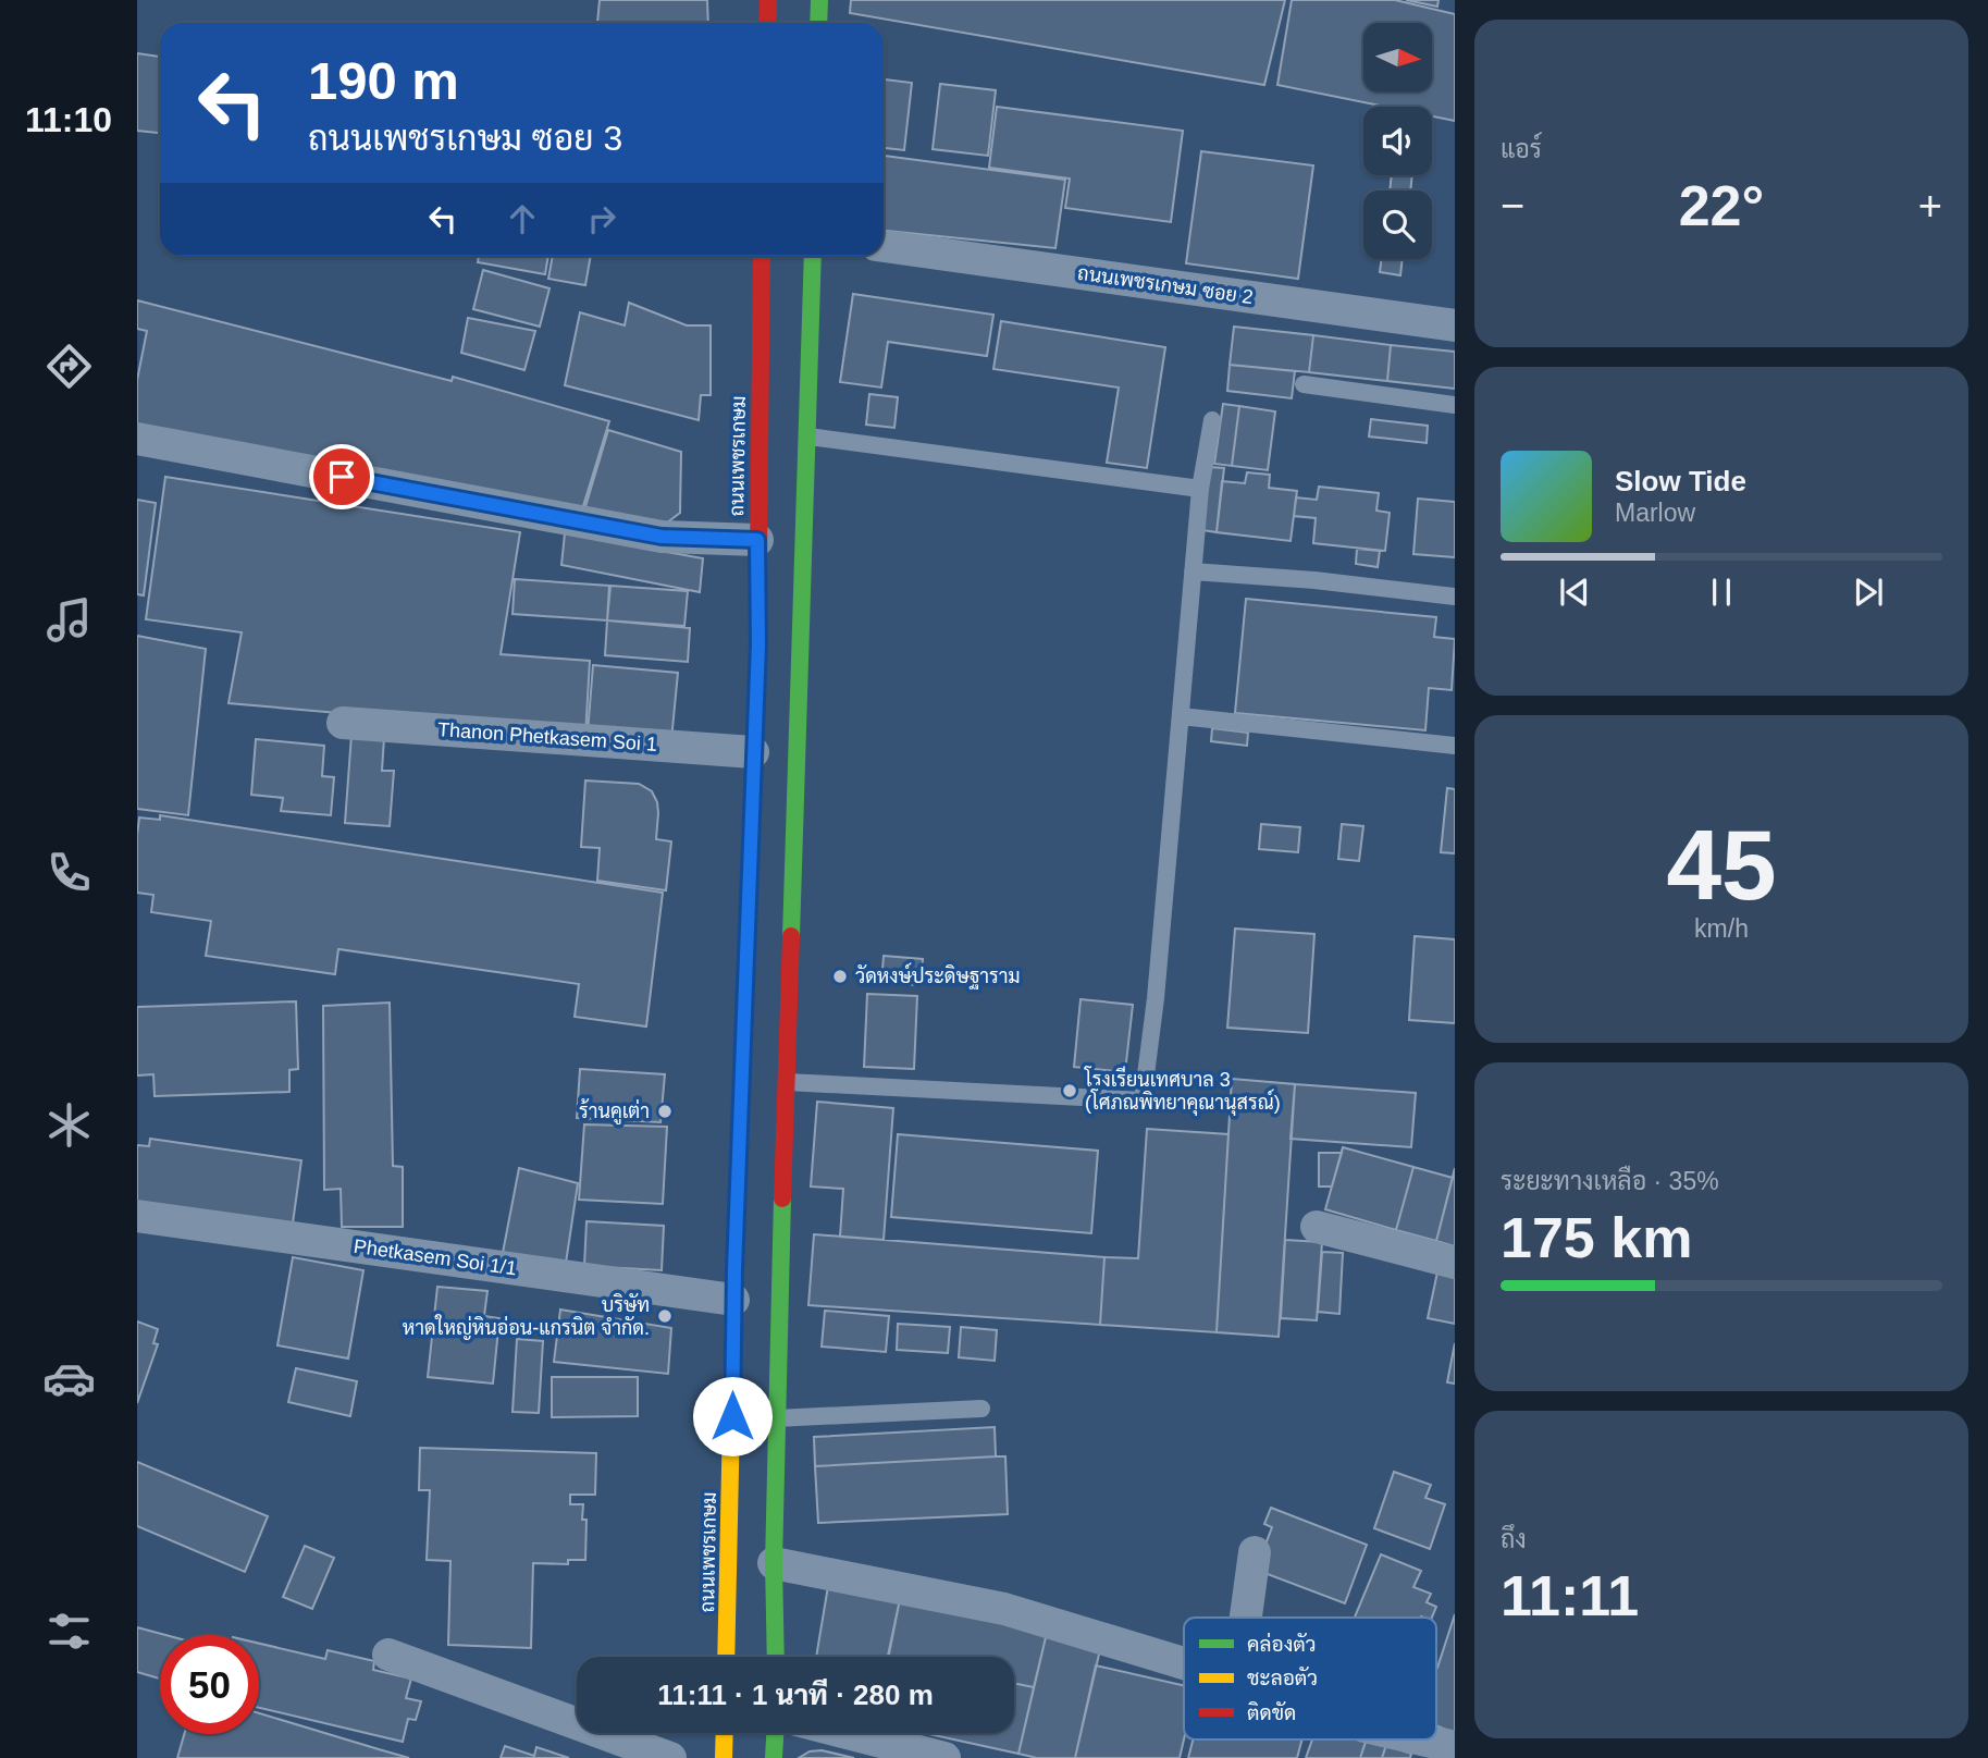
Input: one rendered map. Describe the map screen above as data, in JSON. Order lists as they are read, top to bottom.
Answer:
{
  "streets": {
    "main road": ["ถนนเพชรเกษม"],
    "street": ["ถนนเพชรเกษม ซอย 2", "Thanon Phetkasem Soi 1", "Phetkasem Soi 1/1"]
  },
  "crossings": [
    ["ถนนเพชรเกษม", "Thanon Phetkasem Soi 1"],
    ["ถนนเพชรเกษม", "Phetkasem Soi 1/1"]
  ],
  "places": [
    "วัดหงษ์ประดิษฐาราม",
    "โรงเรียนเทศบาล 3 (โศภณพิทยาคุณานุสรณ์)",
    "ร้านคูเต่า",
    "บริษัท หาดใหญ่หินอ่อน-แกรนิต จำกัด."
  ],
  "legend": ["คล่องตัว", "ชะลอตัว", "ติดขัด"],
  "north": "right",
  "page": {
    "tabs": "11:10",
    "tile": [
      "แอร์",
      ["45", "km/h"],
      ["ระยะทางเหลือ · 35%", "175 km"],
      ["ถึง", "11:11"]
    ],
    "turn": ["190 m", "ถนนเพชรเกษม ซอย 3"],
    "heat": ["−", "22°", "+"],
    "song": ["Slow Tide", "Marlow"],
    "limit": "50",
    "trip": "11:11 · 1 นาที · 280 m"
  }
}
